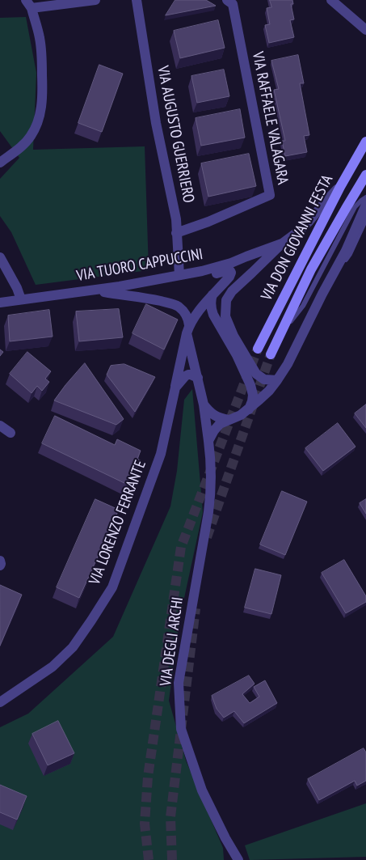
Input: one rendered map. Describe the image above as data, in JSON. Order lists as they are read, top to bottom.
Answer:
{
  "streets": {
    "main road": ["VIA DON GIOVANNI FESTA"],
    "street": [
      "VIA RAFFAELE VALAGARA",
      "VIA AUGUSTO GUERRIERO",
      "VIA TUORO CAPPUCCINI",
      "VIA LORENZO FERRANTE",
      "VIA DEGLI ARCHI"
    ]
  },
  "crossings": [
    ["VIA RAFFAELE VALAGARA", "VIA AUGUSTO GUERRIERO"],
    ["VIA AUGUSTO GUERRIERO", "VIA TUORO CAPPUCCINI"],
    ["VIA TUORO CAPPUCCINI", "VIA DEGLI ARCHI"],
    ["VIA LORENZO FERRANTE", "VIA DEGLI ARCHI"]
  ]
}
